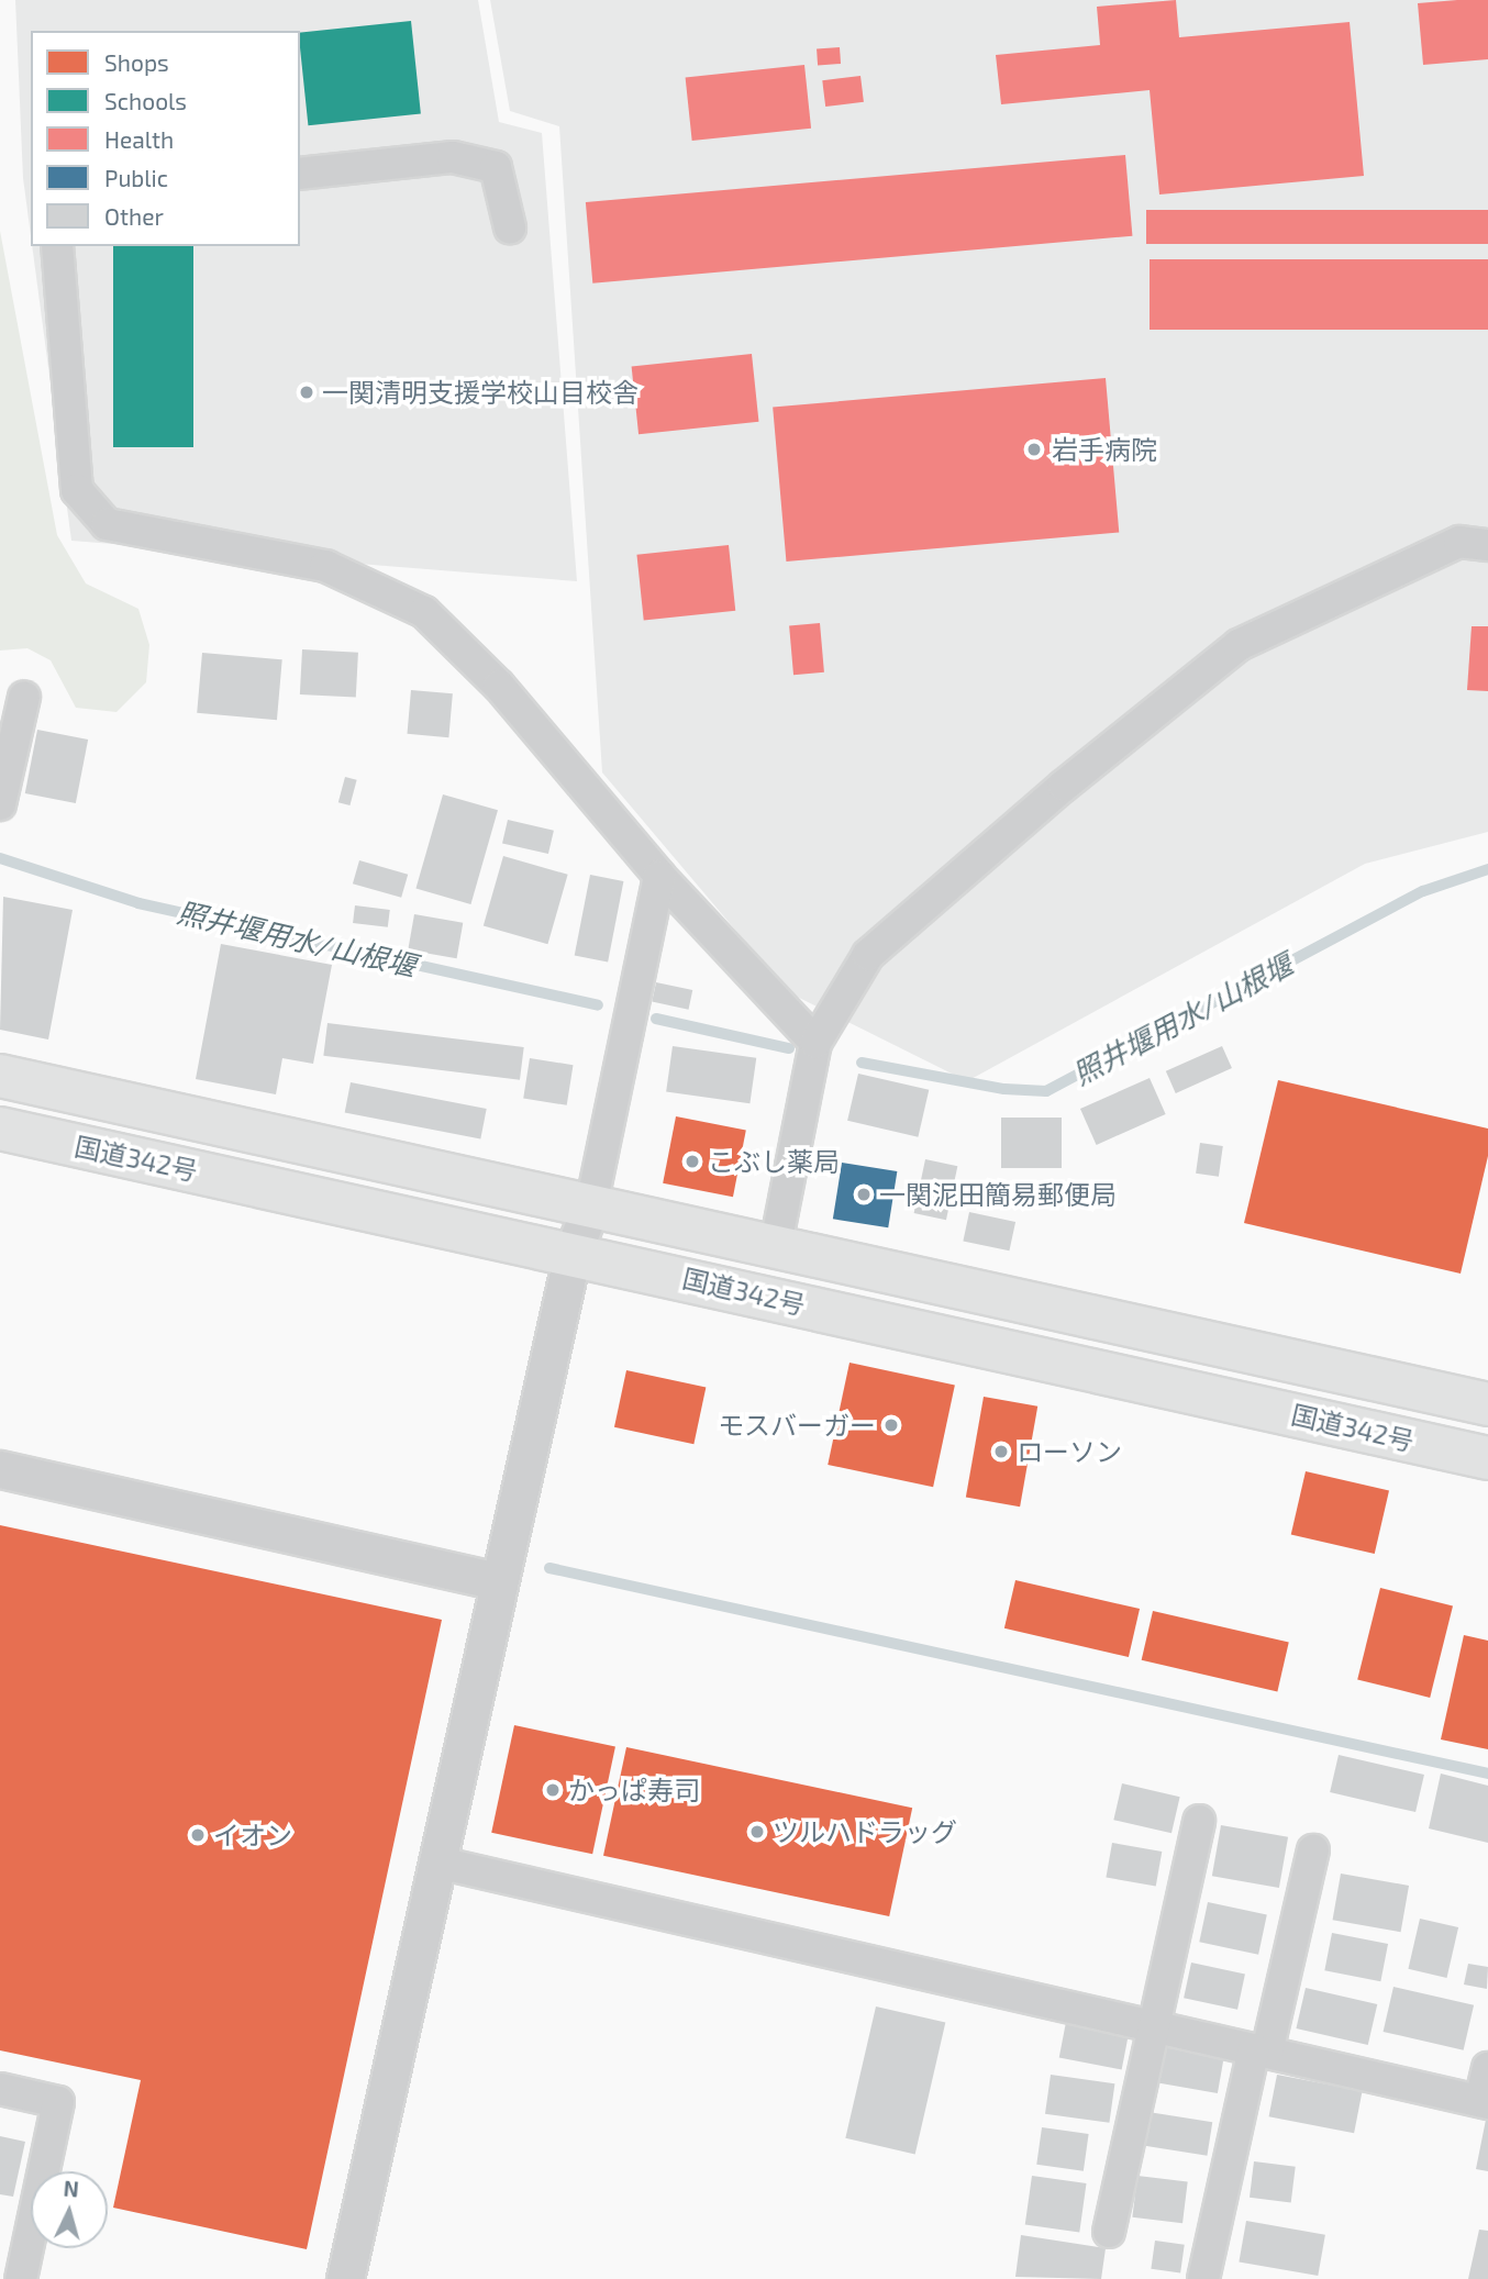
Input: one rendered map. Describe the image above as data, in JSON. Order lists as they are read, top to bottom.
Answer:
{
  "streets": {
    "highway": ["国道342号"]
  },
  "water": ["照井堰用水/山根堰"],
  "places": [
    "一関清明支援学校山目校舎",
    "岩手病院",
    "こぶし薬局",
    "一関泥田簡易郵便局",
    "モスバーガー",
    "ローソン",
    "かっぱ寿司",
    "ツルハドラッグ",
    "イオン"
  ],
  "legend": [
    "Shops",
    "Schools",
    "Health",
    "Public",
    "Other"
  ],
  "north": "top"
}
